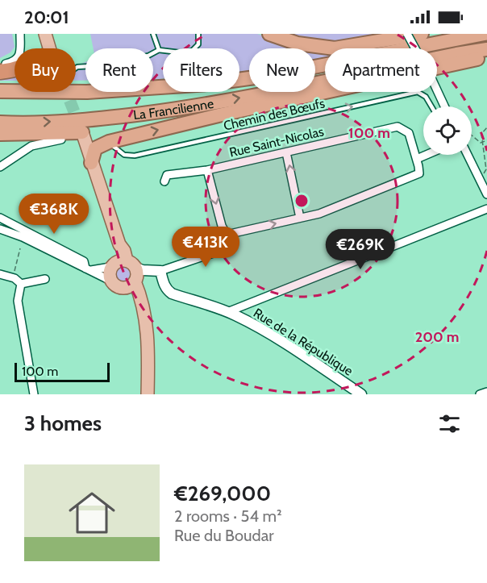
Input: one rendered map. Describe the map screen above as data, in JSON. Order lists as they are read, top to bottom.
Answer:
{
  "streets": {
    "highway": ["La Francilienne"],
    "street": ["Rue Saint-Nicolas", "Rue de la République"],
    "lane": ["Chemin des Bœufs"]
  },
  "one_way": ["Chemin des Bœufs"],
  "scale_bar": "100 m",
  "page": {
    "status": "20:01",
    "chip": [
      "Buy",
      "Rent",
      "Filters",
      "New",
      "Apartment"
    ],
    "price": ["€368K", "€413K", "€269K"],
    "scale": "100 m",
    "heading": "3 homes",
    "list": [
      {
        "name": "€269,000",
        "note": "2 rooms · 54 m² · Rue du Boudar"
      }
    ]
  },
  "rings": ["100 m", "200 m"]
}
